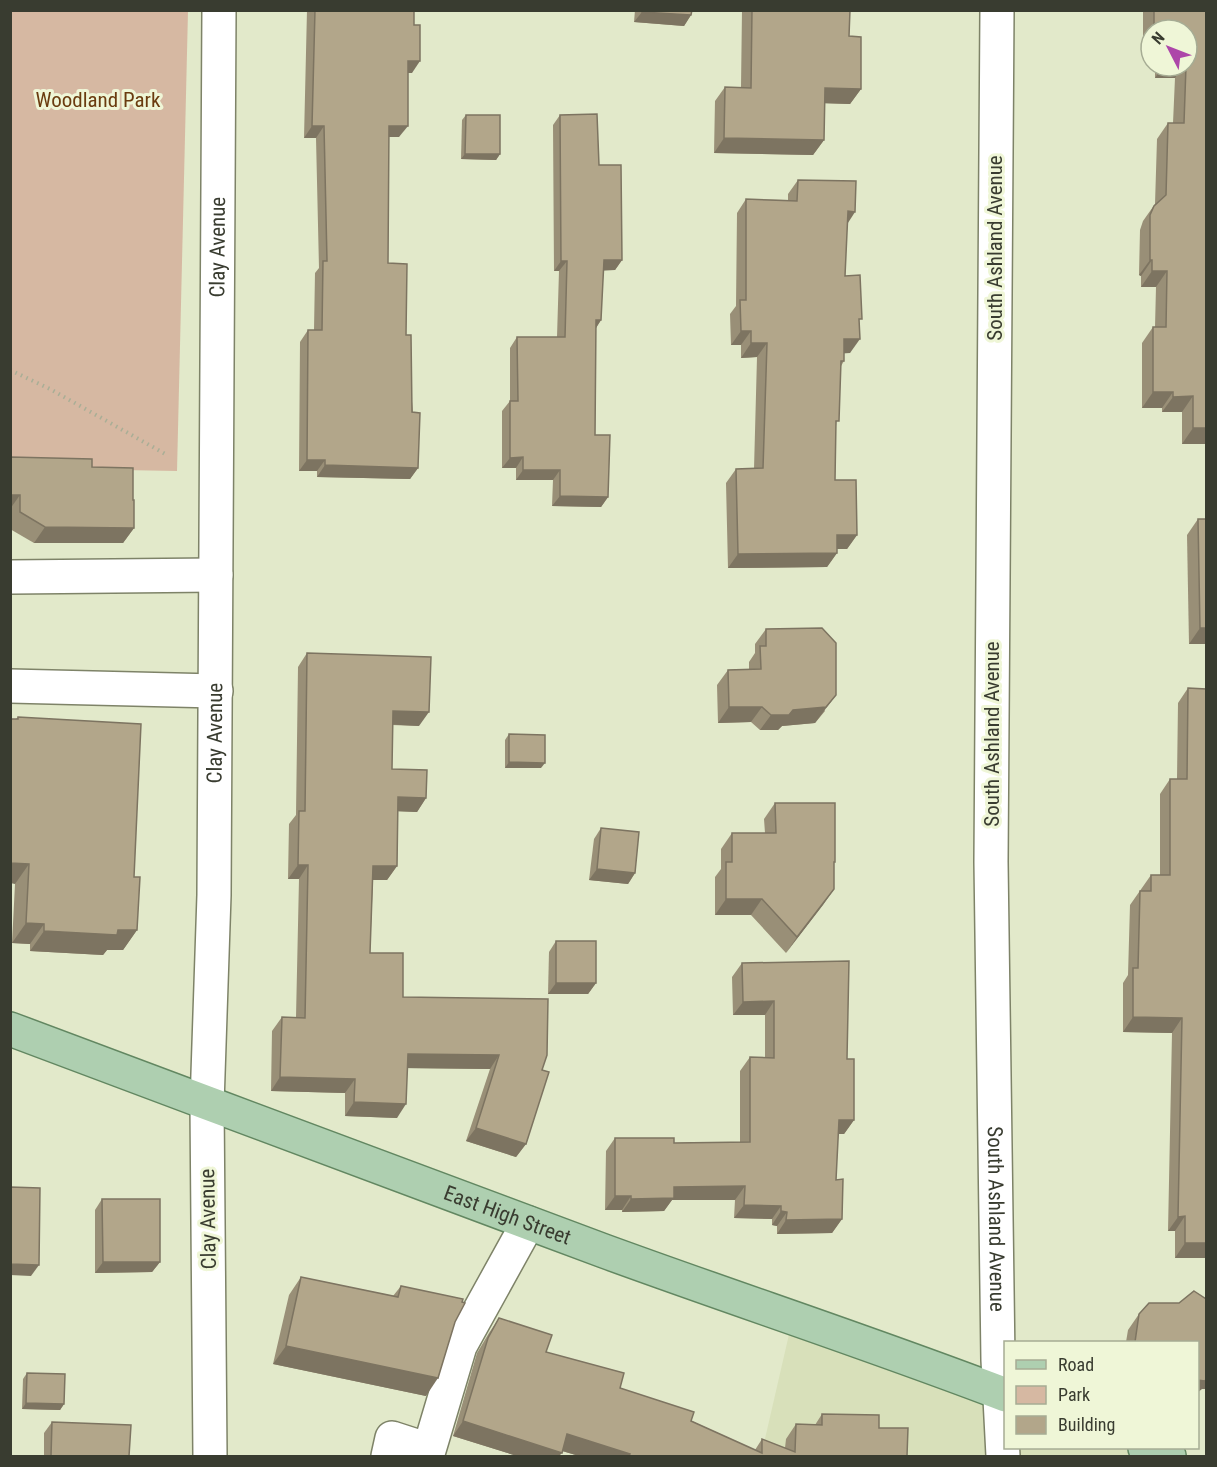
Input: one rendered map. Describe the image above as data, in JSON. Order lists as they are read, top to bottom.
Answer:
{
  "streets": {
    "main road": ["East High Street"],
    "street": ["Clay Avenue", "South Ashland Avenue"]
  },
  "crossings": [
    ["Clay Avenue", "East High Street"],
    ["South Ashland Avenue", "East High Street"]
  ],
  "parks": ["Woodland Park"],
  "legend": ["Road", "Park", "Building"],
  "north": "top left"
}
